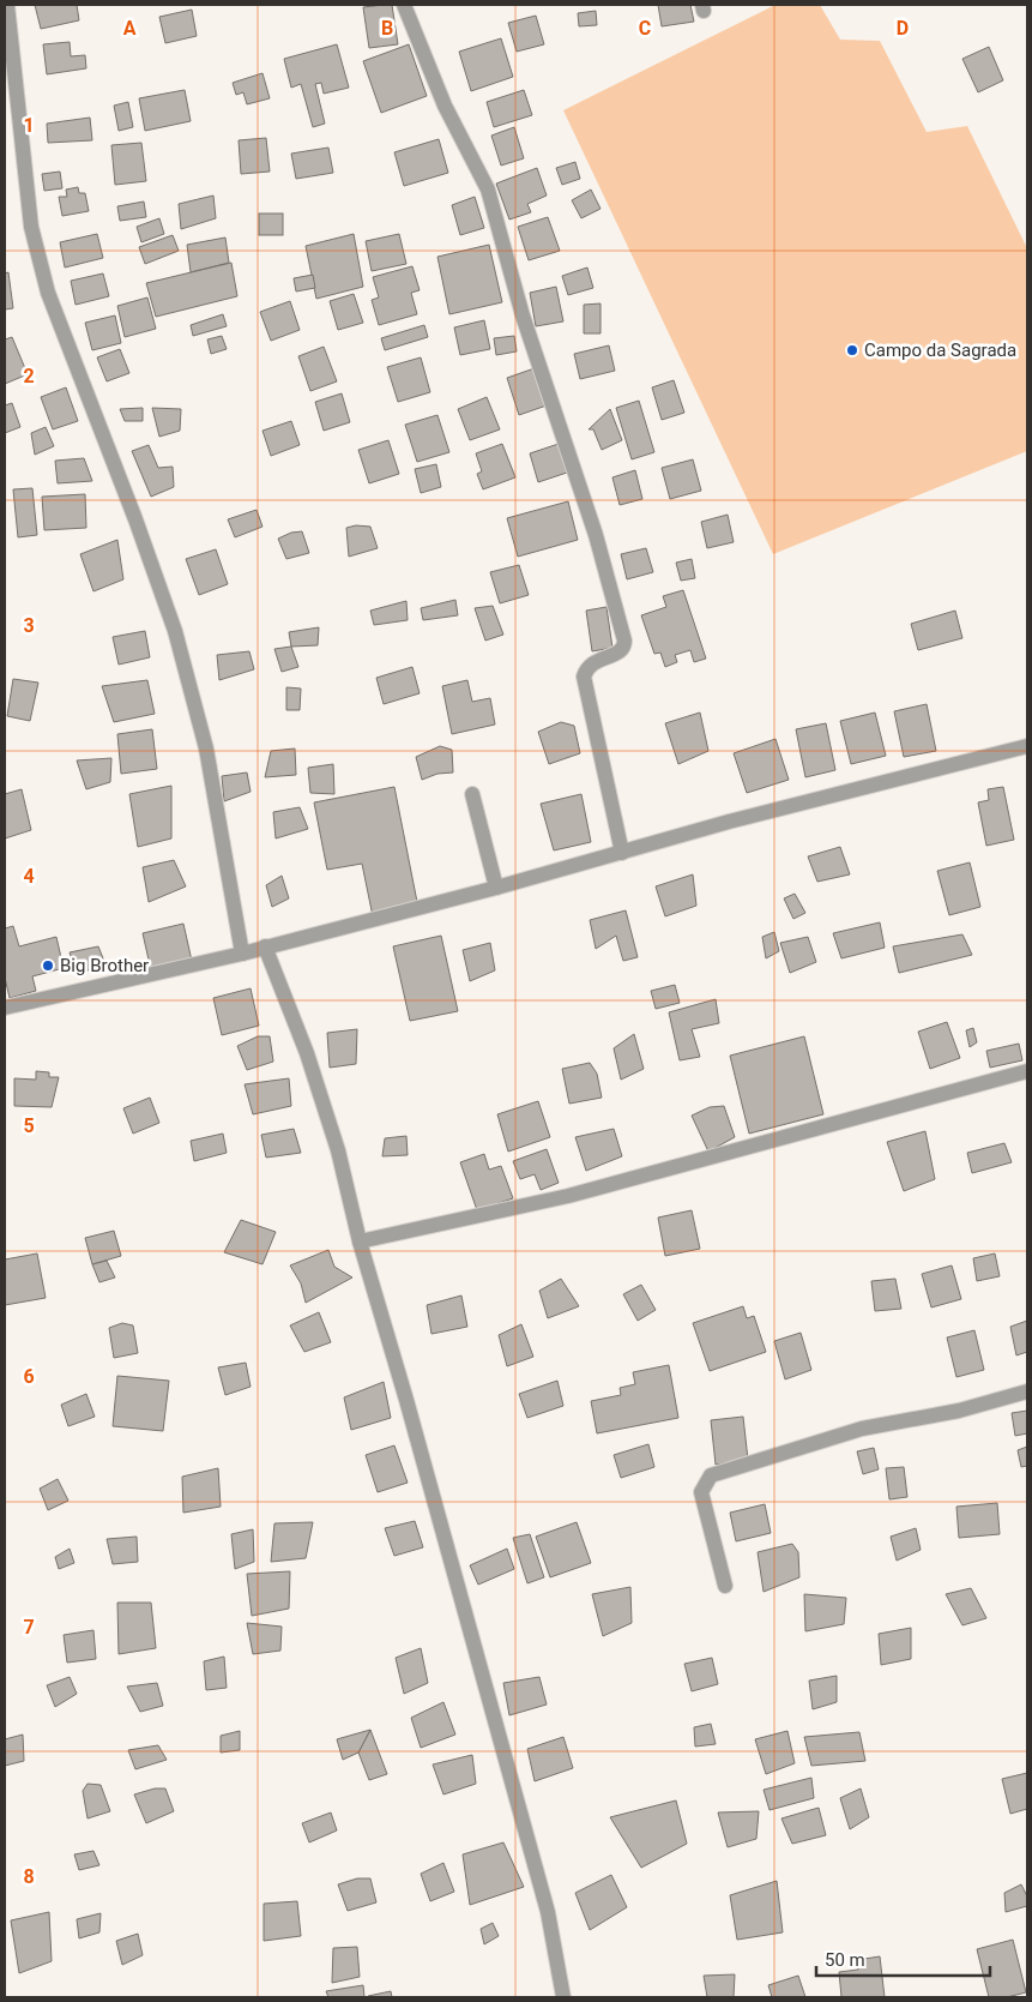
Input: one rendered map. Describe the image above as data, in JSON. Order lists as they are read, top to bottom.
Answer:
{
  "places": ["Campo da Sagrada", "Big Brother"],
  "scale_bar": "50 m",
  "grid": {
    "columns": [
      "A",
      "B",
      "C",
      "D"
    ],
    "rows": [
      "1",
      "2",
      "3",
      "4",
      "5",
      "6",
      "7",
      "8"
    ]
  }
}
